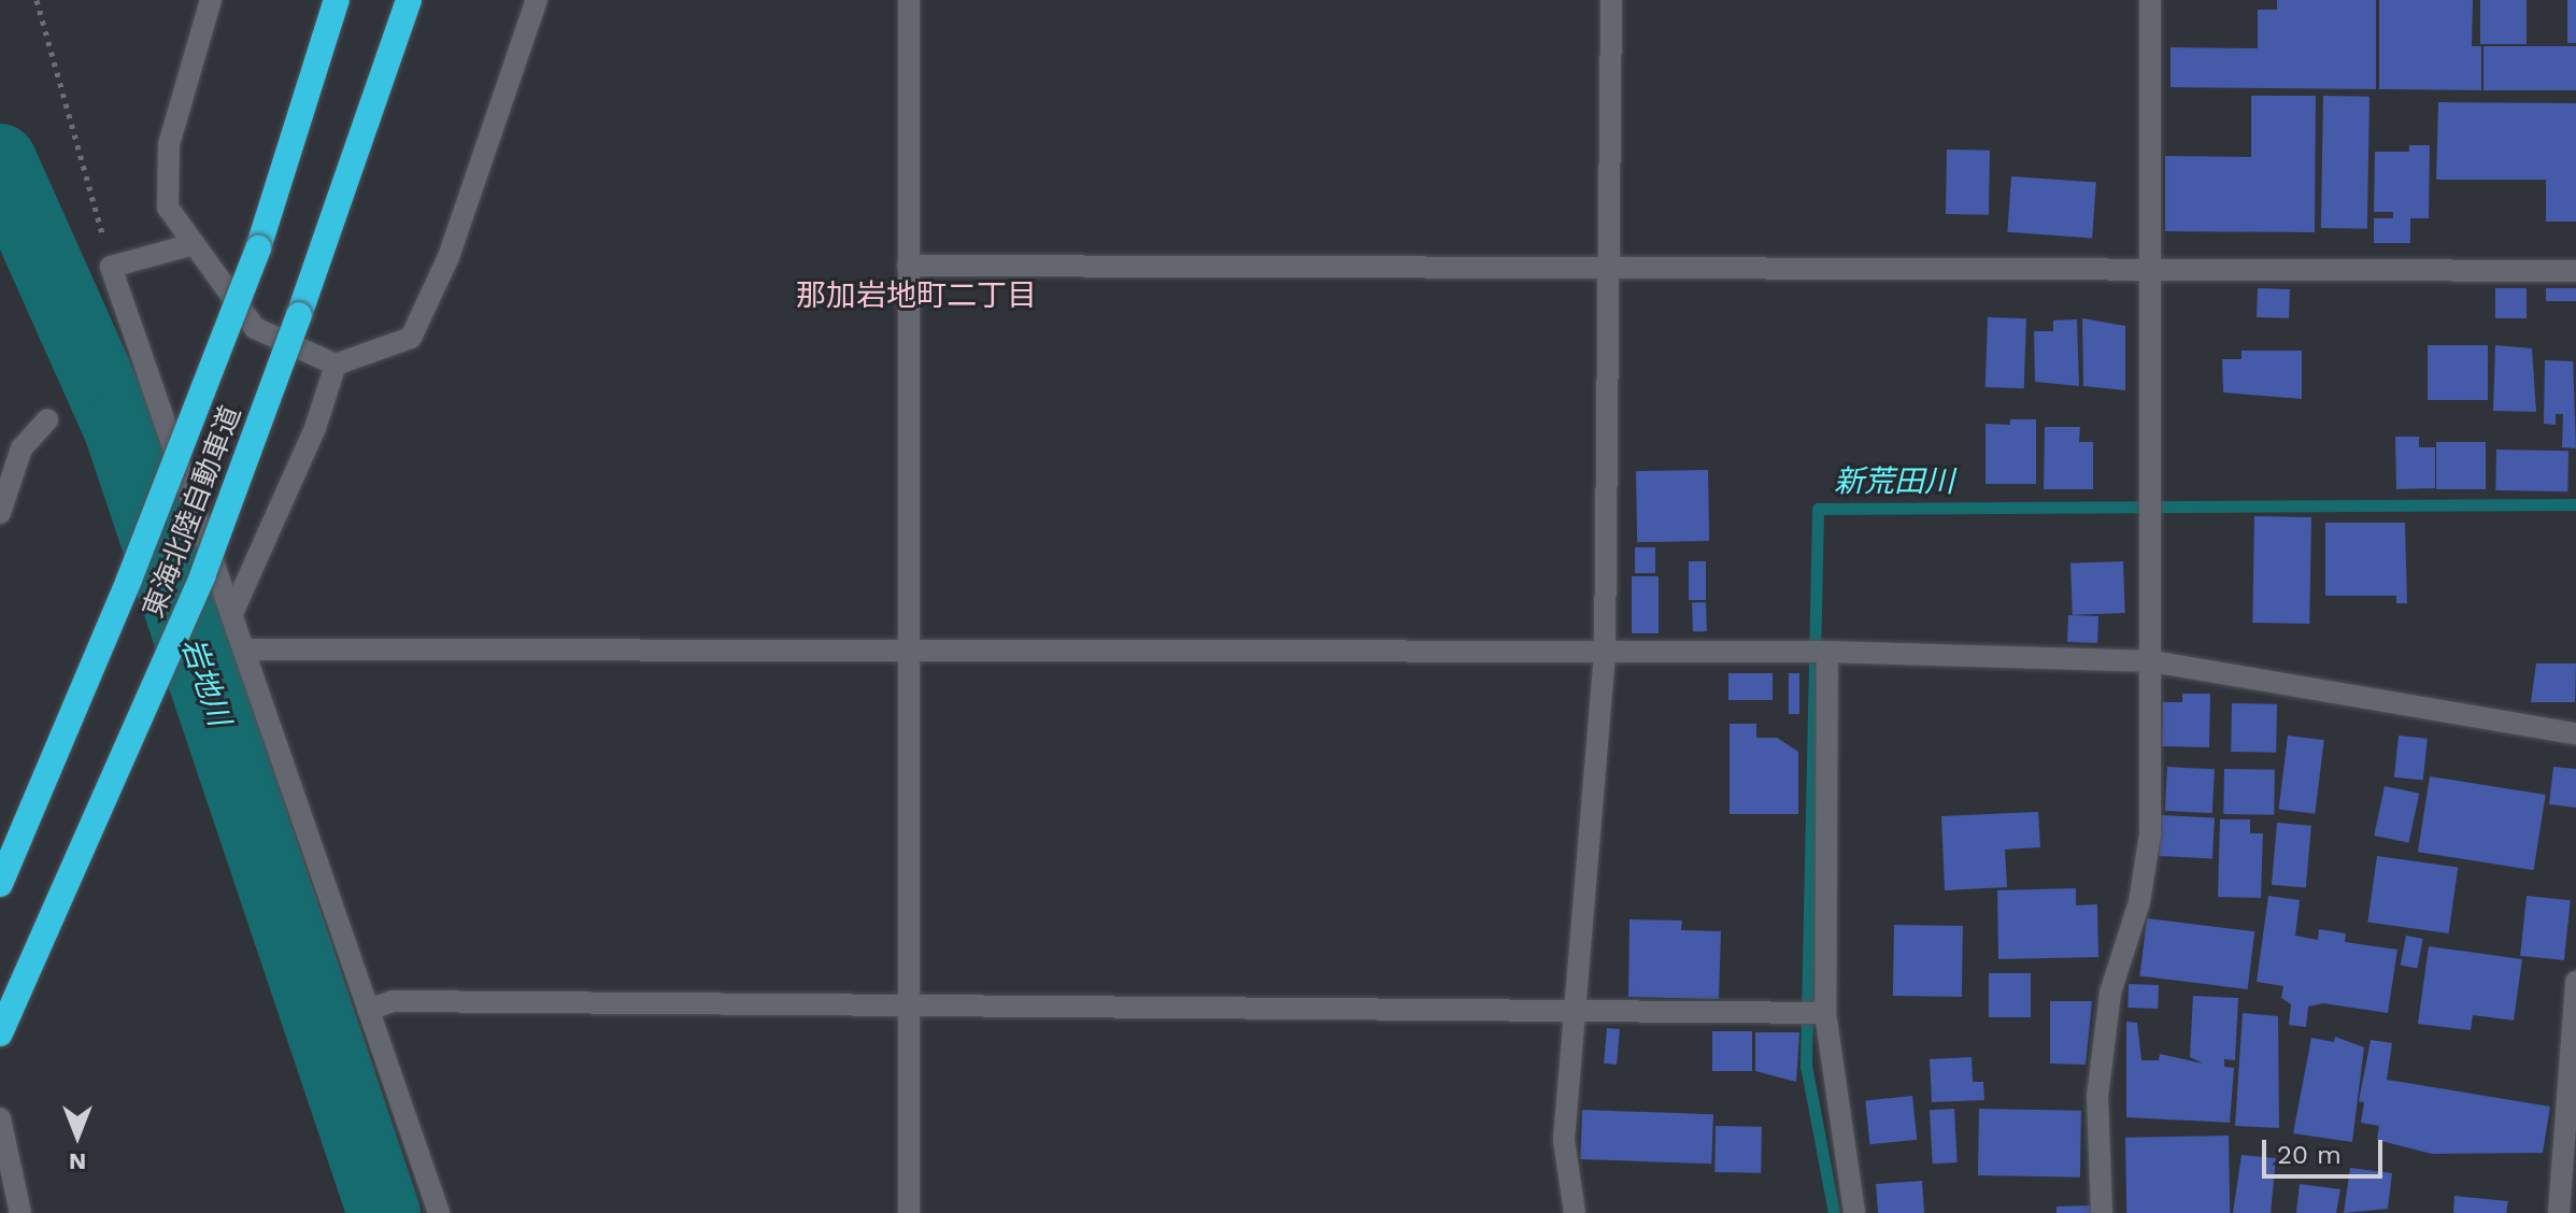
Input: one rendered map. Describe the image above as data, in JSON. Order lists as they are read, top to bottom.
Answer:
{
  "streets": {
    "highway": ["東海北陸自動車道"]
  },
  "districts": ["那加岩地町二丁目"],
  "water": ["新荒田川", "岩地川"],
  "scale_bar": "20 m",
  "north": "bottom"
}
